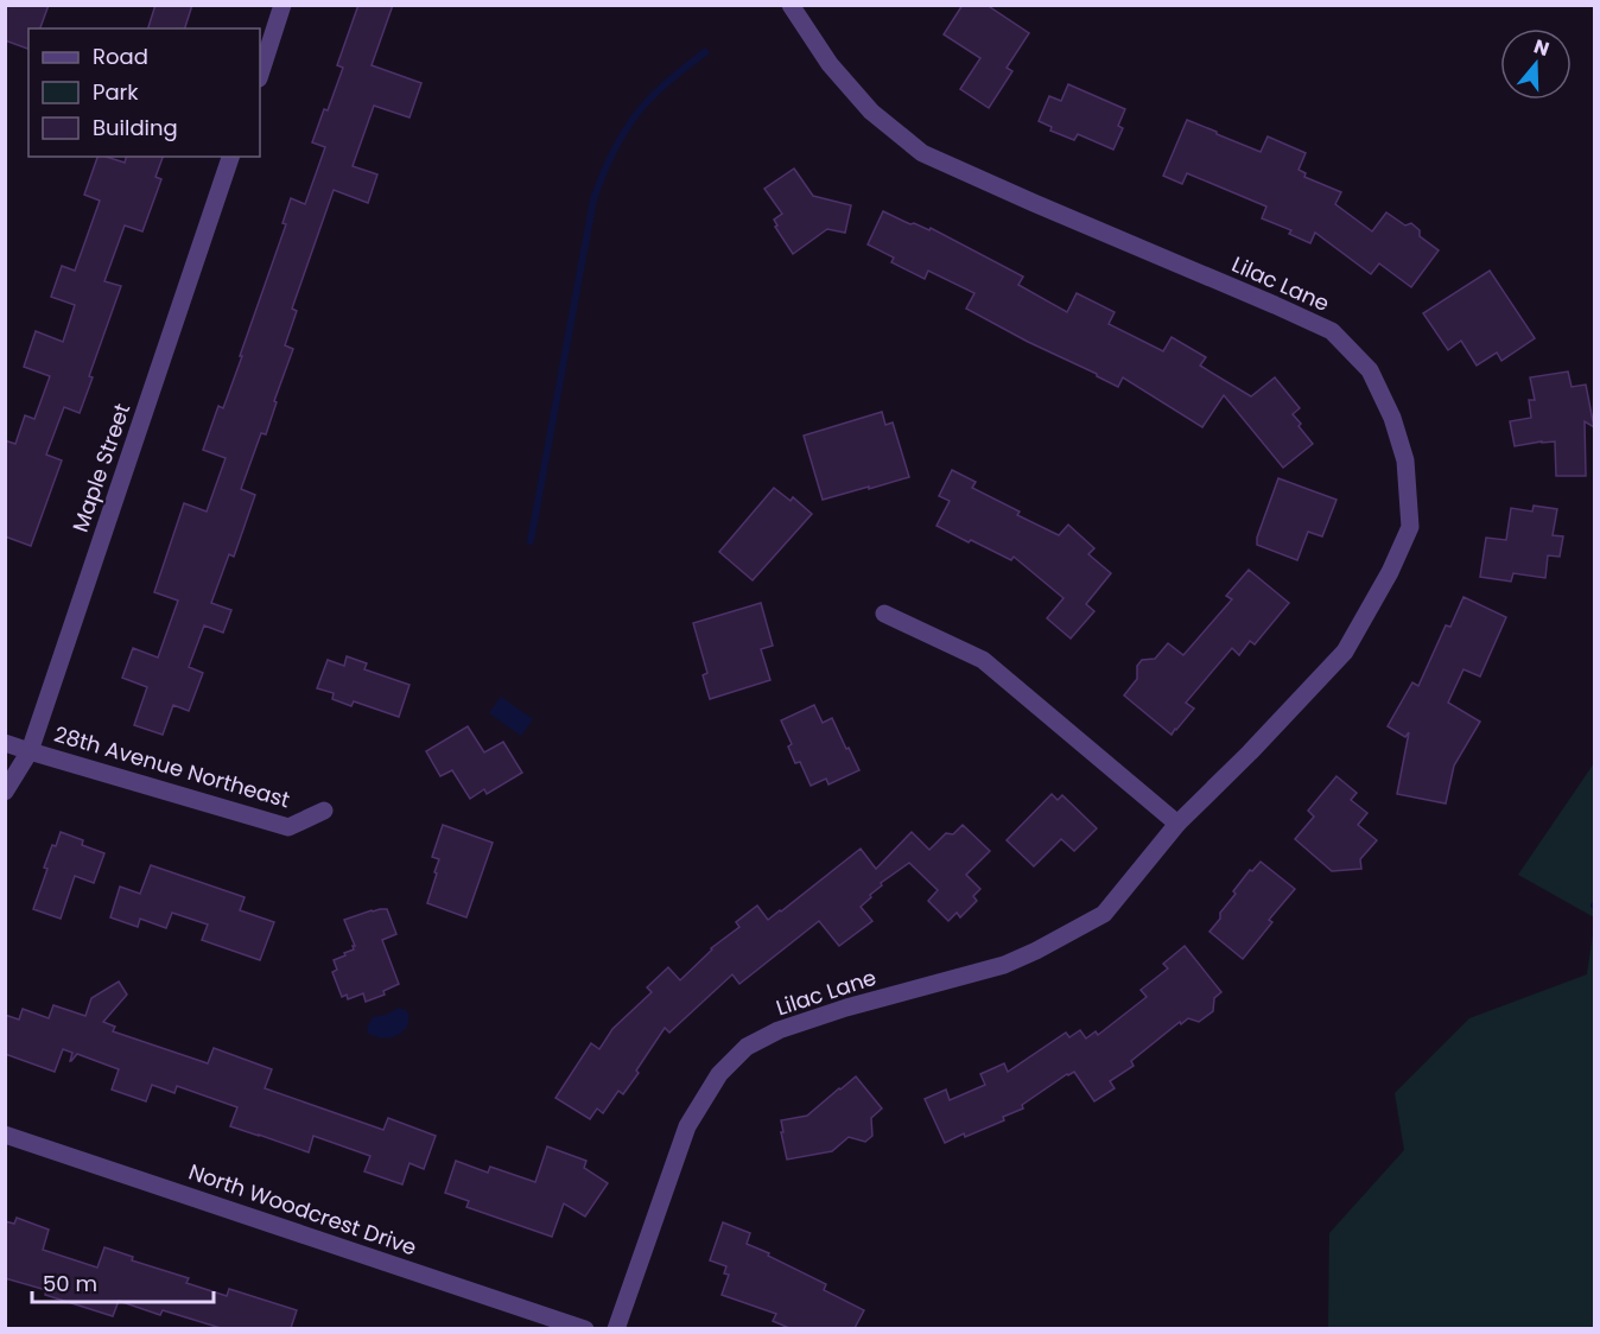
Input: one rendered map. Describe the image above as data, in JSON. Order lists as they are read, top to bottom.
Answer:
{
  "streets": {
    "street": [
      "Lilac Lane",
      "Maple Street",
      "28th Avenue Northeast",
      "North Woodcrest Drive"
    ]
  },
  "crossings": [
    ["Maple Street", "28th Avenue Northeast"]
  ],
  "legend": ["Road", "Park", "Building"],
  "scale_bar": "50 m",
  "north": "top"
}
